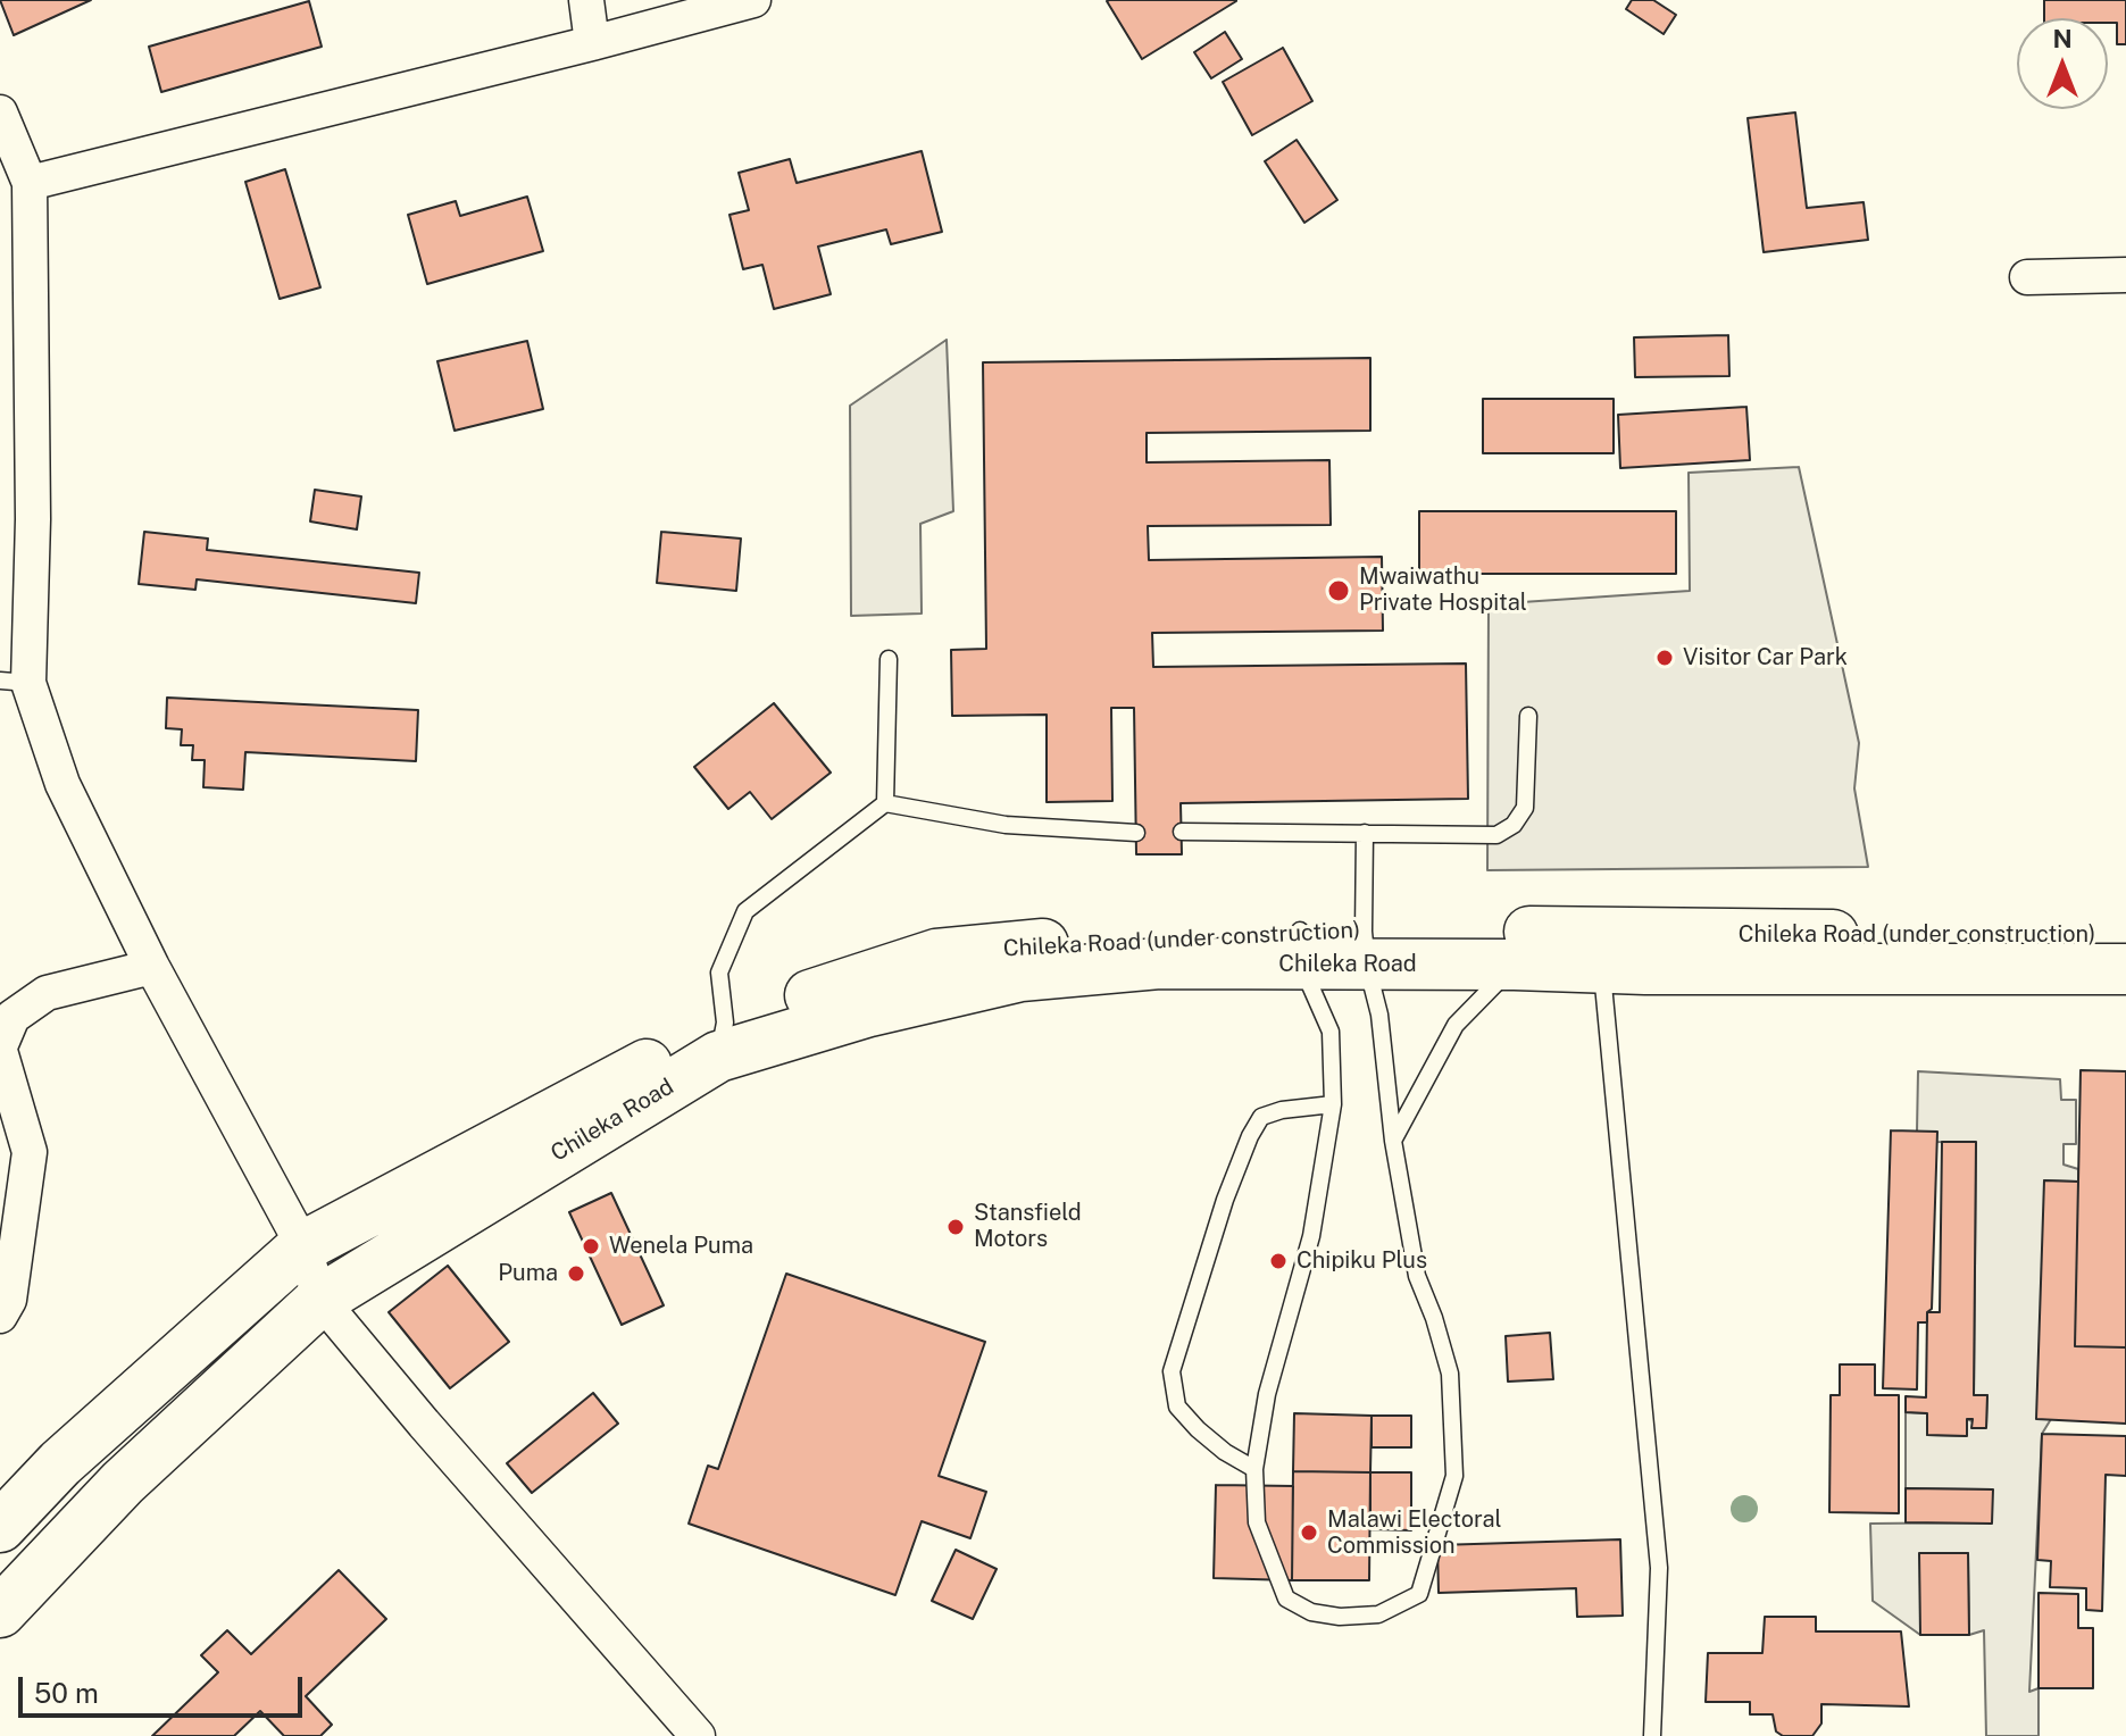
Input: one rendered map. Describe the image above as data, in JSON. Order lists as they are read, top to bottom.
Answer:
{
  "streets": {
    "highway": ["Chileka Road (under construction)", "Chileka Road"]
  },
  "crossings": [
    ["Chileka Road (under construction)", "Chileka Road"]
  ],
  "places": [
    "Mwaiwathu Private Hospital",
    "Visitor Car Park",
    "Stansfield Motors",
    "Wenela Puma",
    "Chipiku Plus",
    "Puma",
    "Malawi Electoral Commission"
  ],
  "scale_bar": "50 m",
  "north": "top"
}
